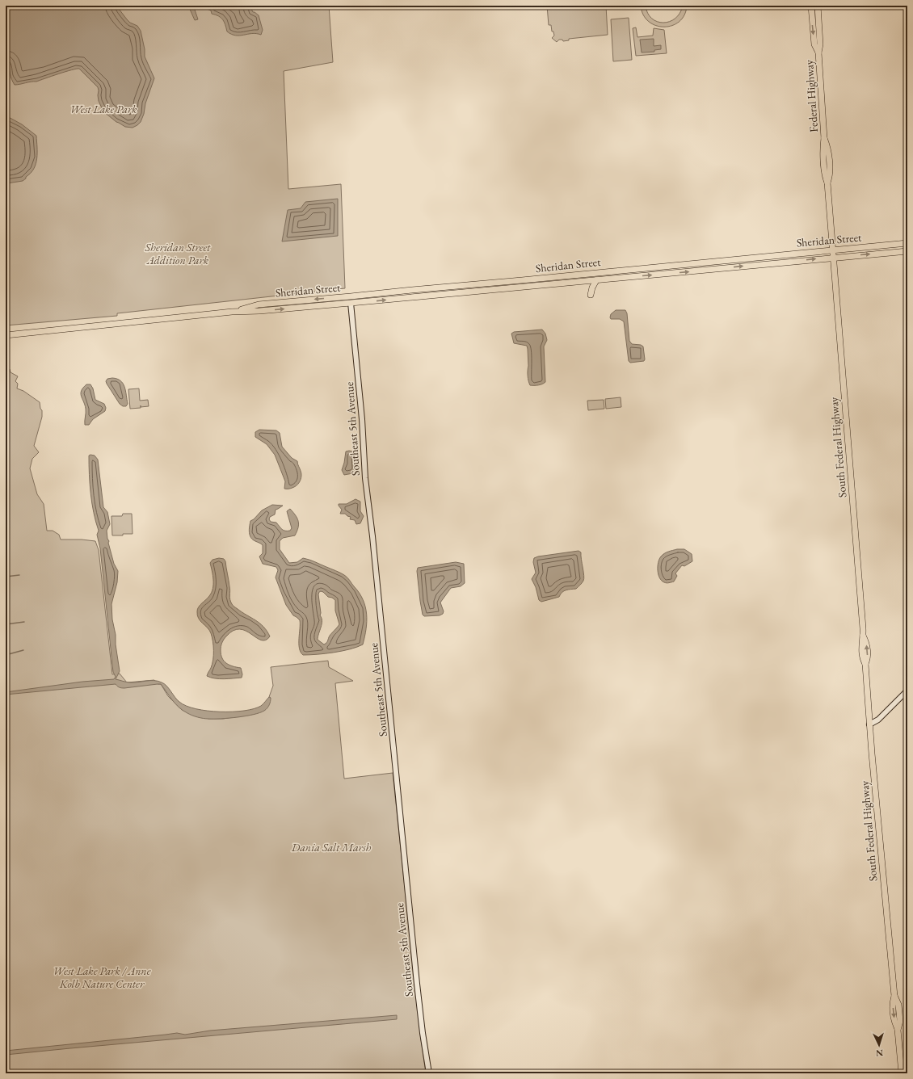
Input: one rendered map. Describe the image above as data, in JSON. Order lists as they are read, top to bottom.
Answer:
{
  "streets": {
    "main road": ["Federal Highway", "Sheridan Street", "South Federal Highway"],
    "street": ["Southeast 5th Avenue"]
  },
  "crossings": [
    ["Federal Highway", "Sheridan Street"],
    ["Federal Highway", "South Federal Highway"],
    ["Sheridan Street", "Southeast 5th Avenue"],
    ["Sheridan Street", "South Federal Highway"]
  ],
  "parks": [
    "West Lake Park",
    "Sheridan Street Addition Park",
    "Dania Salt Marsh",
    "West Lake Park / Anne Kolb Nature Center"
  ],
  "north": "bottom"
}
